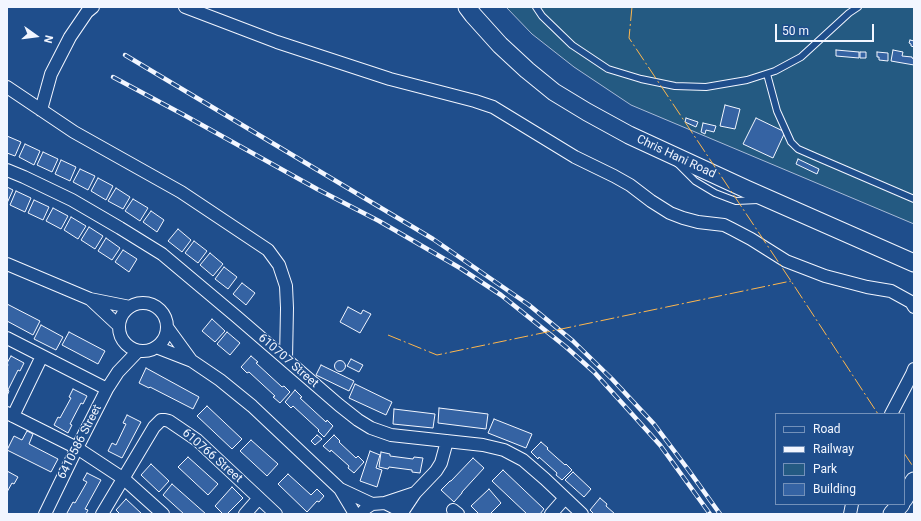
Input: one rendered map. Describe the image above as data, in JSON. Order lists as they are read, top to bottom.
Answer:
{
  "streets": {
    "street": [
      "Chris Hani Road",
      "610707 Street",
      "6410586 Street",
      "610766 Street"
    ]
  },
  "legend": [
    "Road",
    "Railway",
    "Park",
    "Building"
  ],
  "scale_bar": "50 m",
  "north": "right"
}
